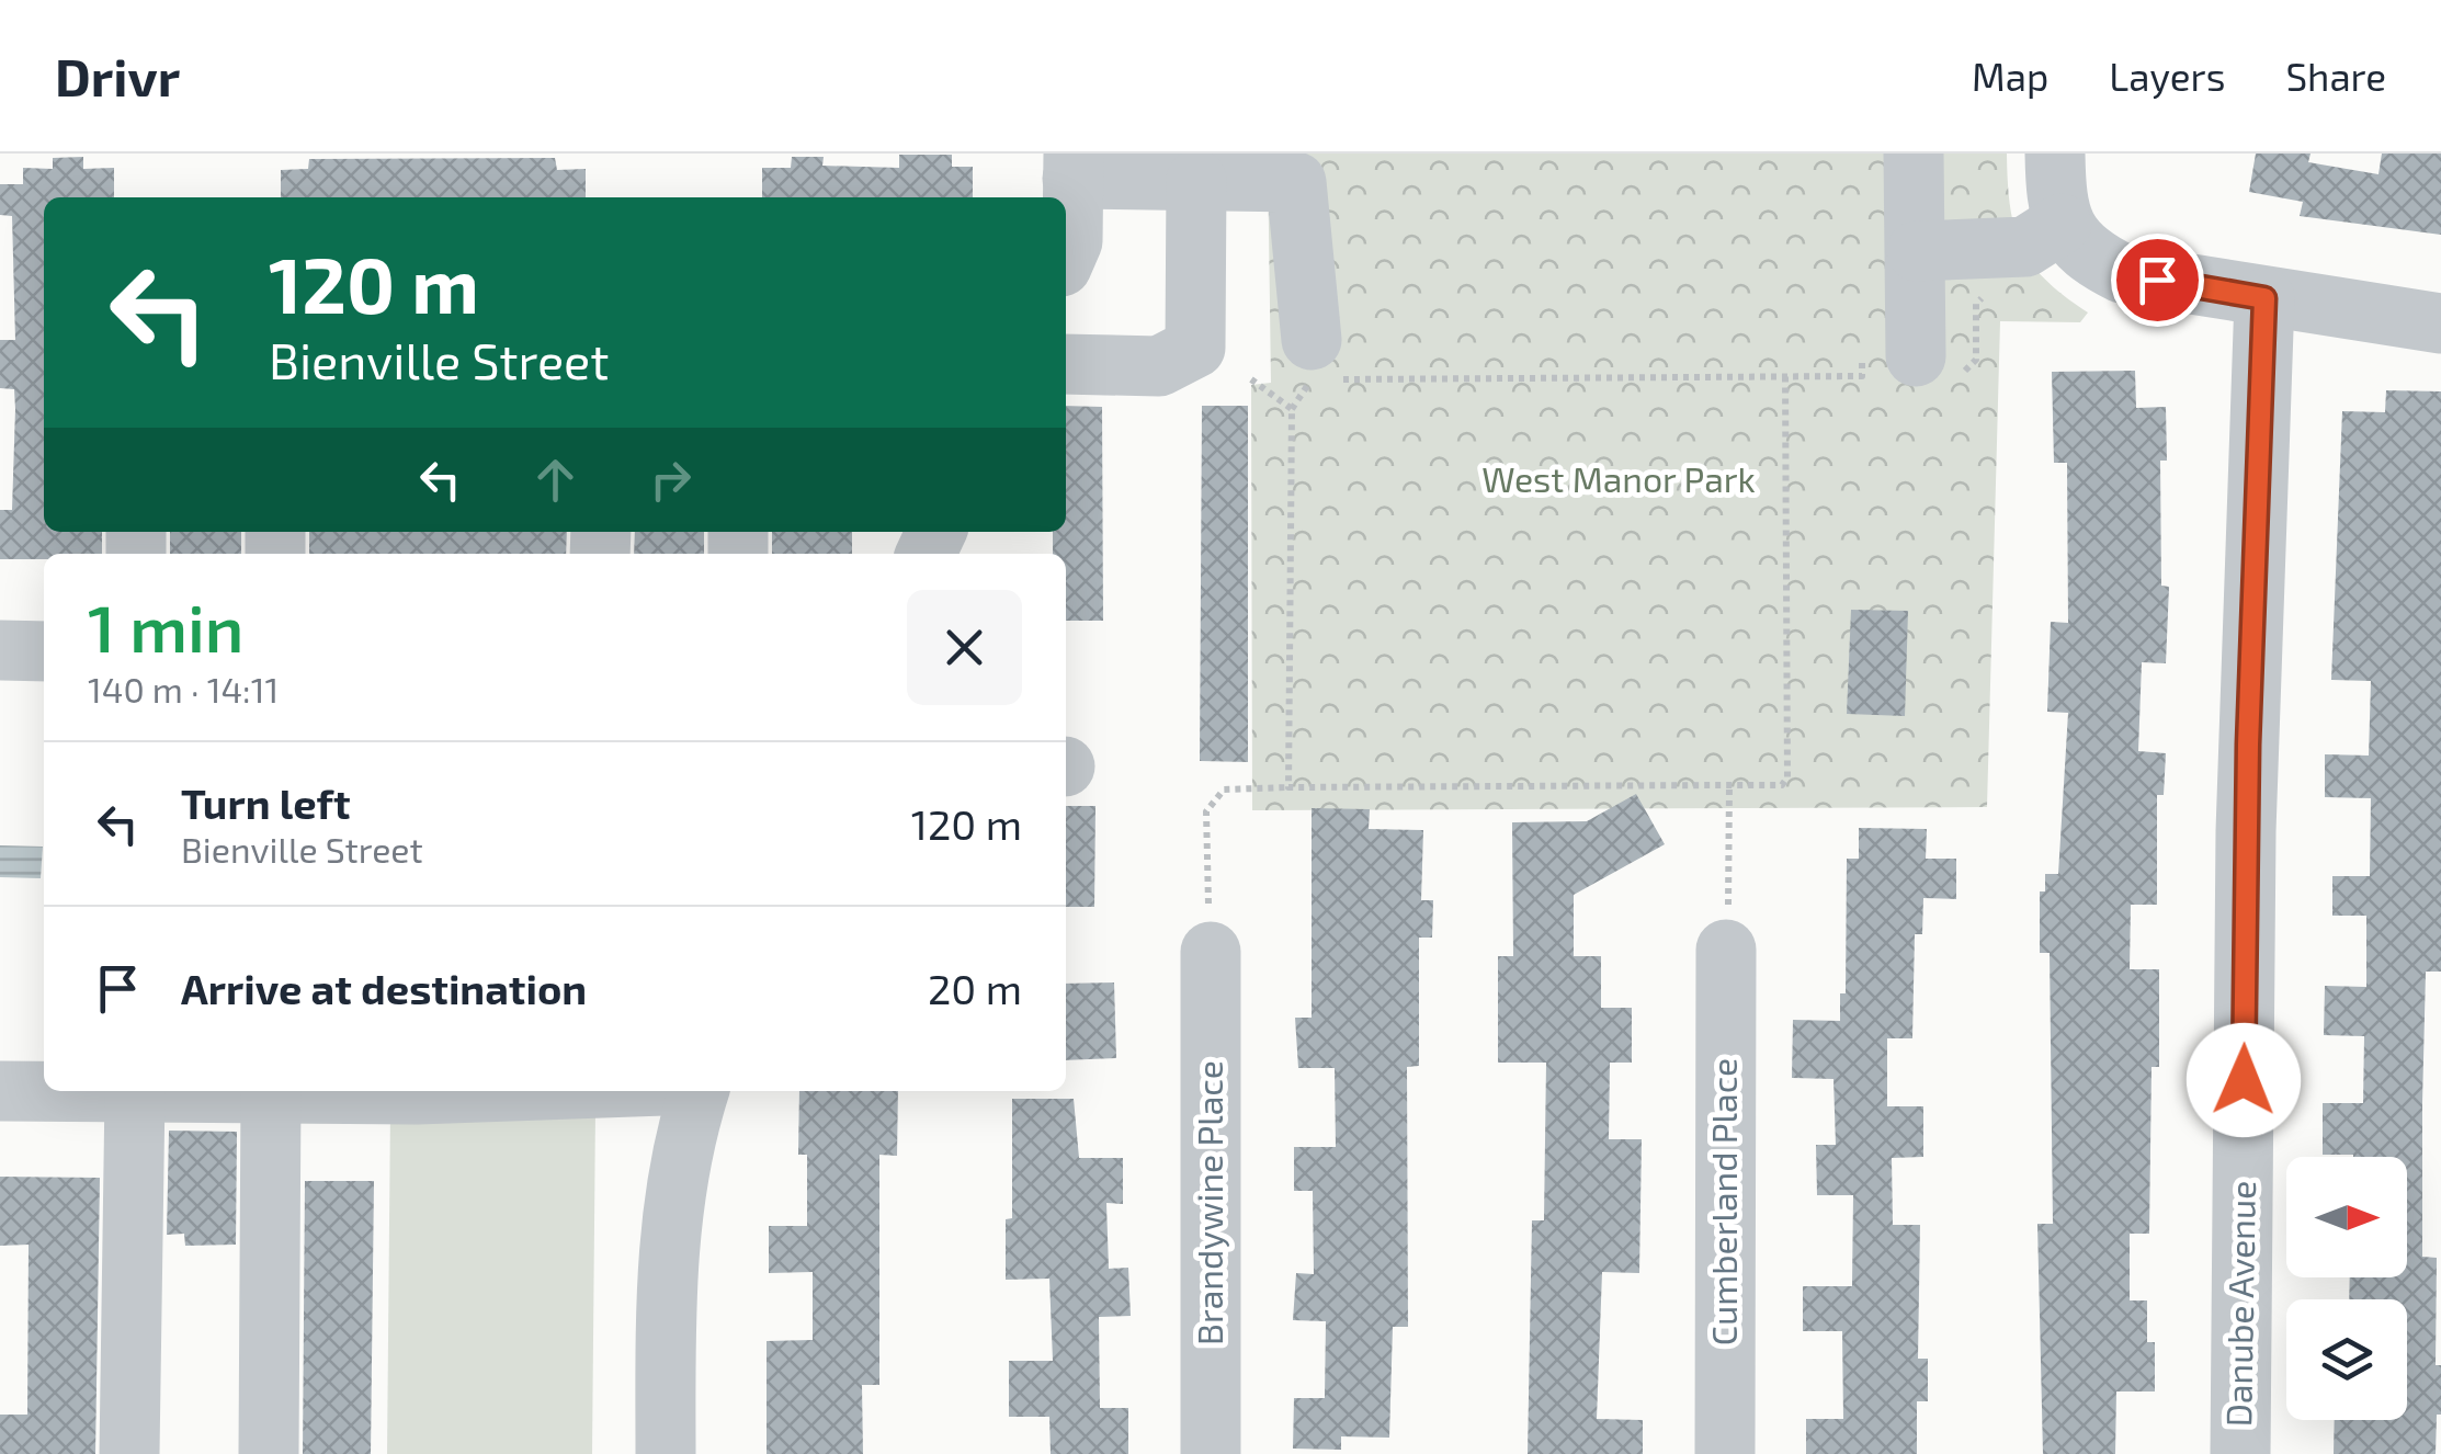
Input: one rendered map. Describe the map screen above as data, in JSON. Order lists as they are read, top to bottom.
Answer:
{
  "streets": {
    "street": ["Cumberland Place", "Brandywine Place", "Danube Avenue"]
  },
  "parks": ["West Manor Park"],
  "north": "right",
  "page": {
    "header": "Drivr",
    "nav": ["Map", "Layers", "Share"],
    "turn": ["120 m", "Bienville Street"],
    "heading": ["1 min", "140 m · 14:11"],
    "list": [
      {
        "name": "Turn left",
        "note": "Bienville Street",
        "value": "120 m"
      },
      {
        "name": "Arrive at destination",
        "value": "20 m"
      }
    ]
  }
}
